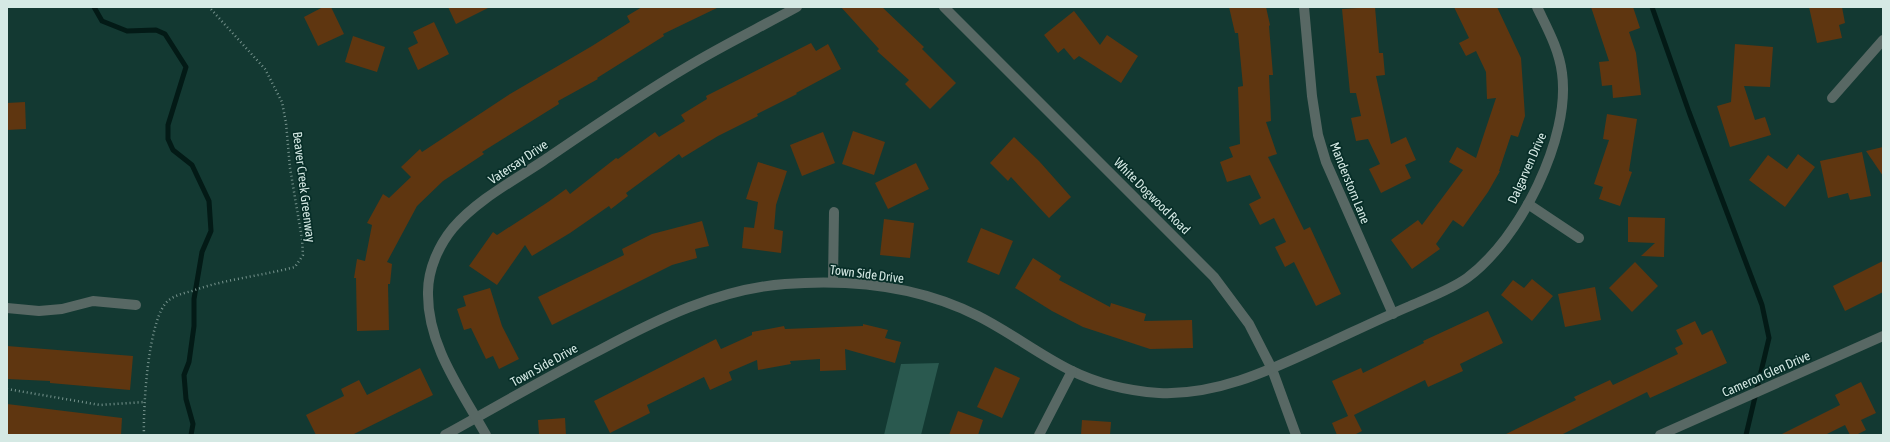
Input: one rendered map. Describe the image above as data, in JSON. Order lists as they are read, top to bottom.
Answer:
{
  "streets": {
    "street": [
      "Vatersay Drive",
      "Dalgarven Drive",
      "Manderstorn Lane",
      "White Dogwood Road",
      "Town Side Drive",
      "Cameron Glen Drive"
    ],
    "path": ["Beaver Creek Greenway"]
  },
  "crossings": [
    ["Vatersay Drive", "Town Side Drive"],
    ["Dalgarven Drive", "Manderstorn Lane"],
    ["Dalgarven Drive", "White Dogwood Road"],
    ["Dalgarven Drive", "Town Side Drive"],
    ["White Dogwood Road", "Town Side Drive"]
  ]
}
